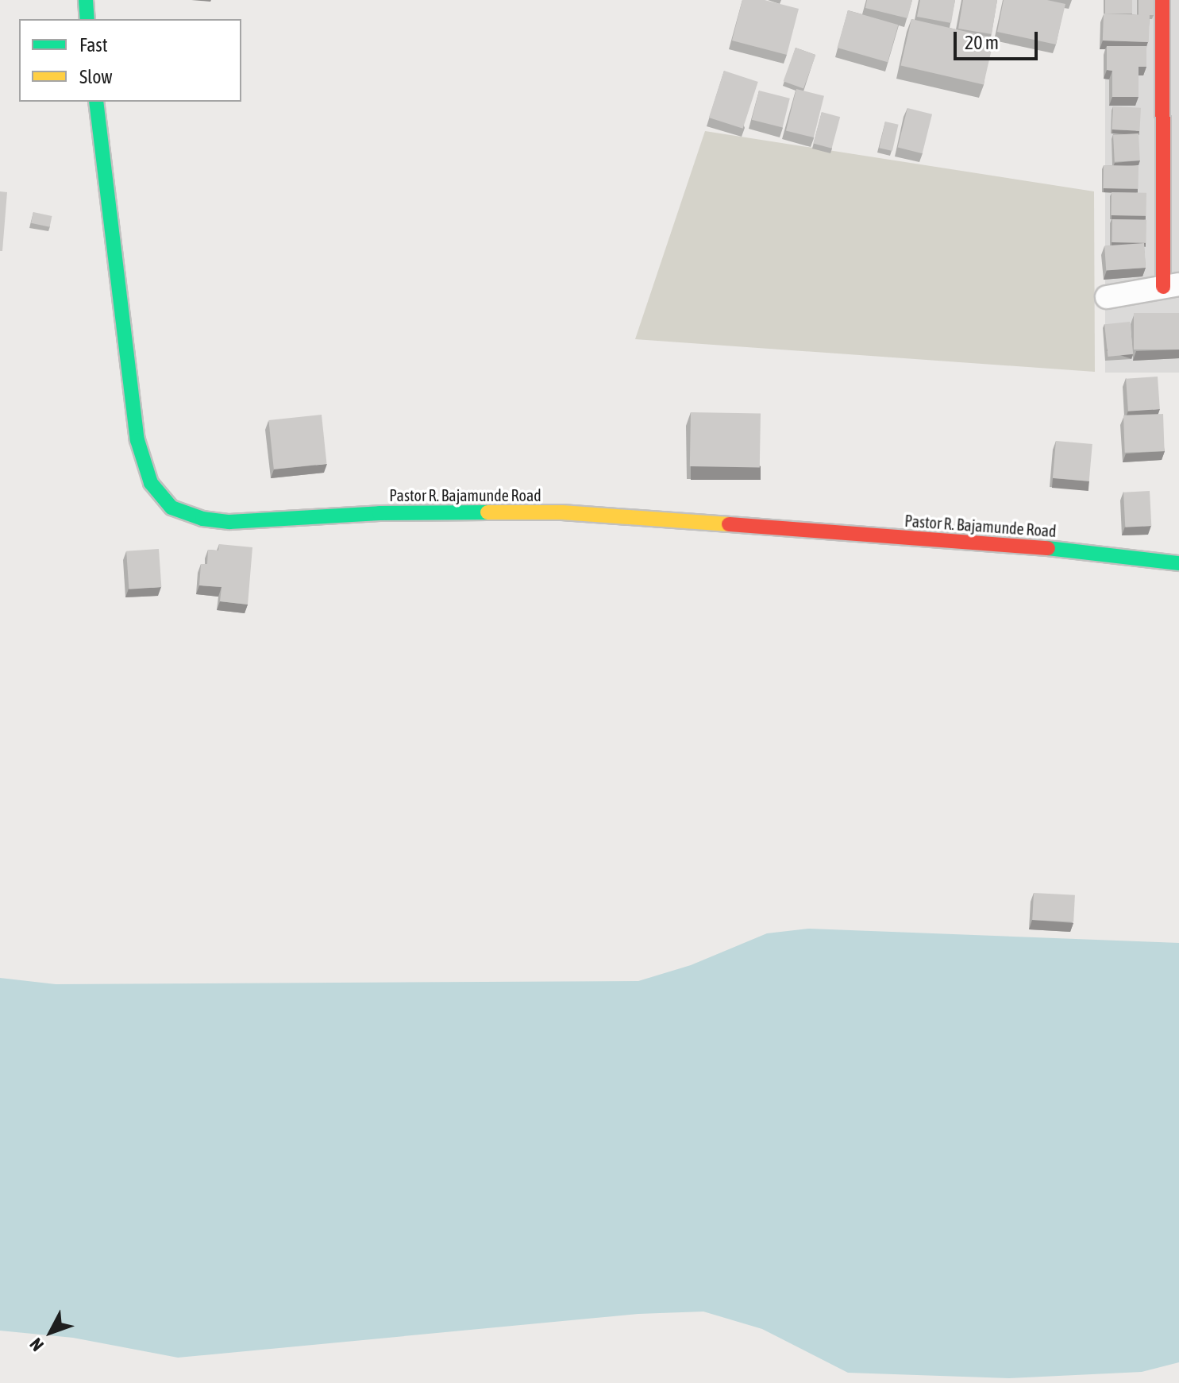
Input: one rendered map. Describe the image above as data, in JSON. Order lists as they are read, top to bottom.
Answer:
{
  "streets": {
    "street": ["Pastor R. Bajamunde Road"]
  },
  "legend": ["Fast", "Slow"],
  "scale_bar": "20 m",
  "north": "bottom left"
}
